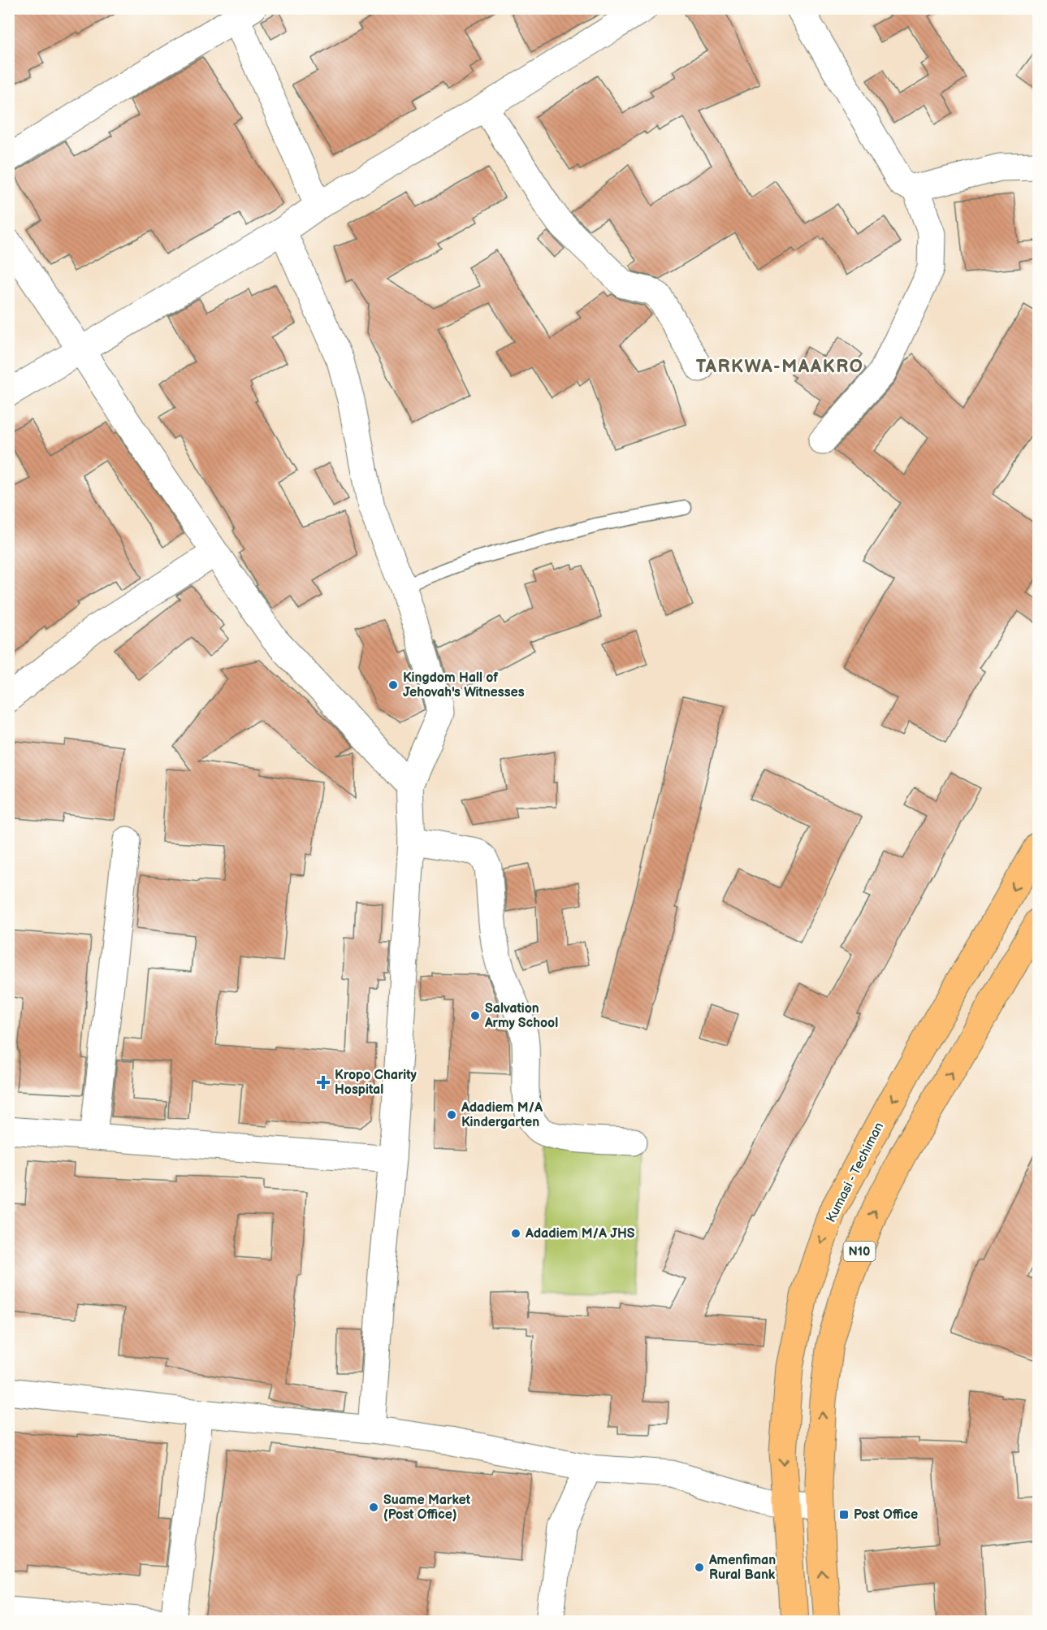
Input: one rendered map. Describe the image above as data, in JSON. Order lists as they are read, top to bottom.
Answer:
{
  "streets": {
    "highway": ["Kumasi - Techiman", "N10"]
  },
  "districts": ["TARKWA-MAAKRO"],
  "places": {
    "other": [
      "Kingdom Hall of Jehovah's Witnesses",
      "Salvation Army School",
      "Adadiem M/A Kindergarten",
      "Adadiem M/A JHS",
      "Suame Market (Post Office)",
      "Amenfiman Rural Bank"
    ],
    "health": ["Kropo Charity Hospital"],
    "transit": ["Post Office"]
  }
}
